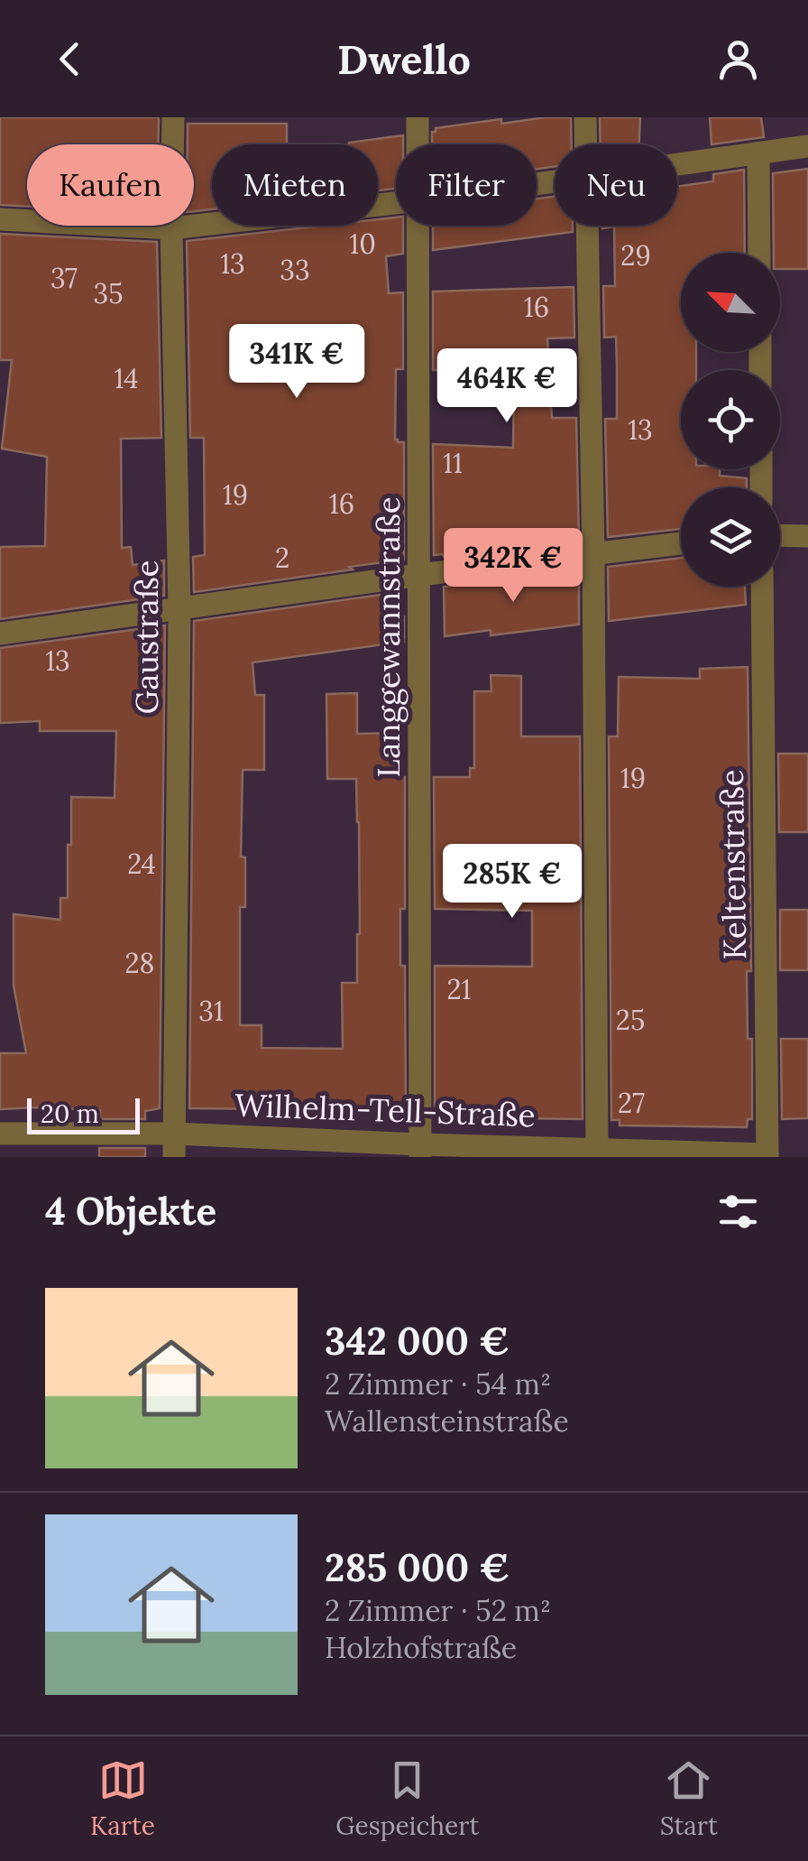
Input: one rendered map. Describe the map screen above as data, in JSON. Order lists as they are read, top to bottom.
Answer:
{
  "streets": {
    "street": [
      "Gaustraße",
      "Langgewannstraße",
      "Keltenstraße",
      "Wilhelm-Tell-Straße"
    ]
  },
  "crossings": [
    ["Gaustraße", "Wilhelm-Tell-Straße"],
    ["Langgewannstraße", "Wilhelm-Tell-Straße"],
    ["Keltenstraße", "Wilhelm-Tell-Straße"]
  ],
  "house_numbers": [
    "10",
    "29",
    "13",
    "33",
    "37",
    "35",
    "16",
    "14",
    "13",
    "11",
    "19",
    "16",
    "2",
    "13",
    "19",
    "24",
    "28",
    "21",
    "31",
    "25",
    "27"
  ],
  "scale_bar": "20 m",
  "north": "top left",
  "page": {
    "header": "Dwello",
    "chip": [
      "Kaufen",
      "Mieten",
      "Filter",
      "Neu"
    ],
    "price": [
      "341K €",
      "464K €",
      "342K €",
      "285K €"
    ],
    "scale": "20 m",
    "heading": "4 Objekte",
    "list": [
      {
        "name": "342 000 €",
        "note": "2 Zimmer · 54 m² · Wallensteinstraße"
      },
      {
        "name": "285 000 €",
        "note": "2 Zimmer · 52 m² · Holzhofstraße"
      }
    ],
    "tabs": ["Karte", "Gespeichert", "Start"]
  }
}
